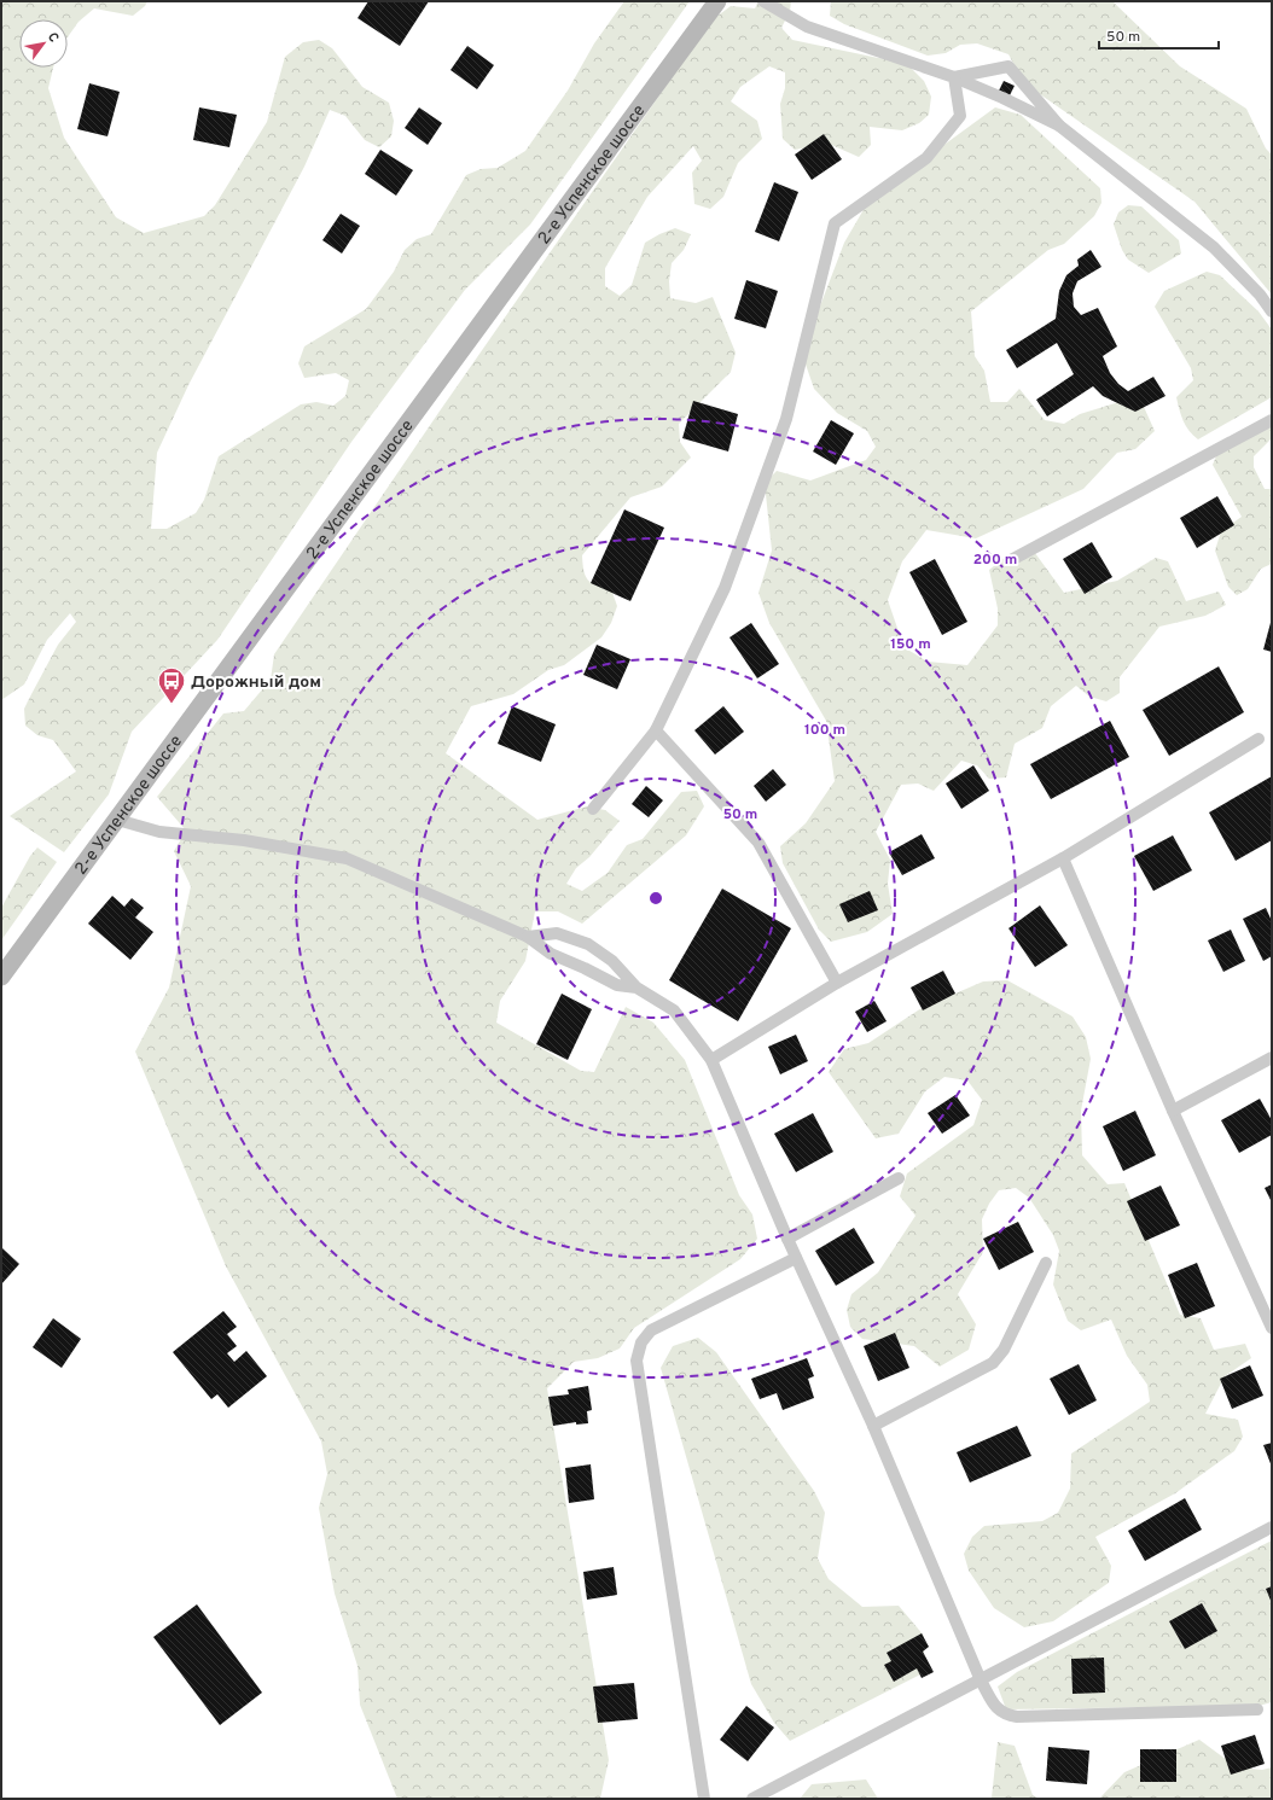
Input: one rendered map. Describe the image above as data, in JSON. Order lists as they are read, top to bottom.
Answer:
{
  "streets": {
    "main road": ["2-е Успенское шоссе"]
  },
  "places": {
    "bus stop": ["Дорожный дом"]
  },
  "scale_bar": "50 m",
  "north": "top right",
  "rings": [
    "200 m",
    "150 m",
    "100 m",
    "50 m"
  ]
}
